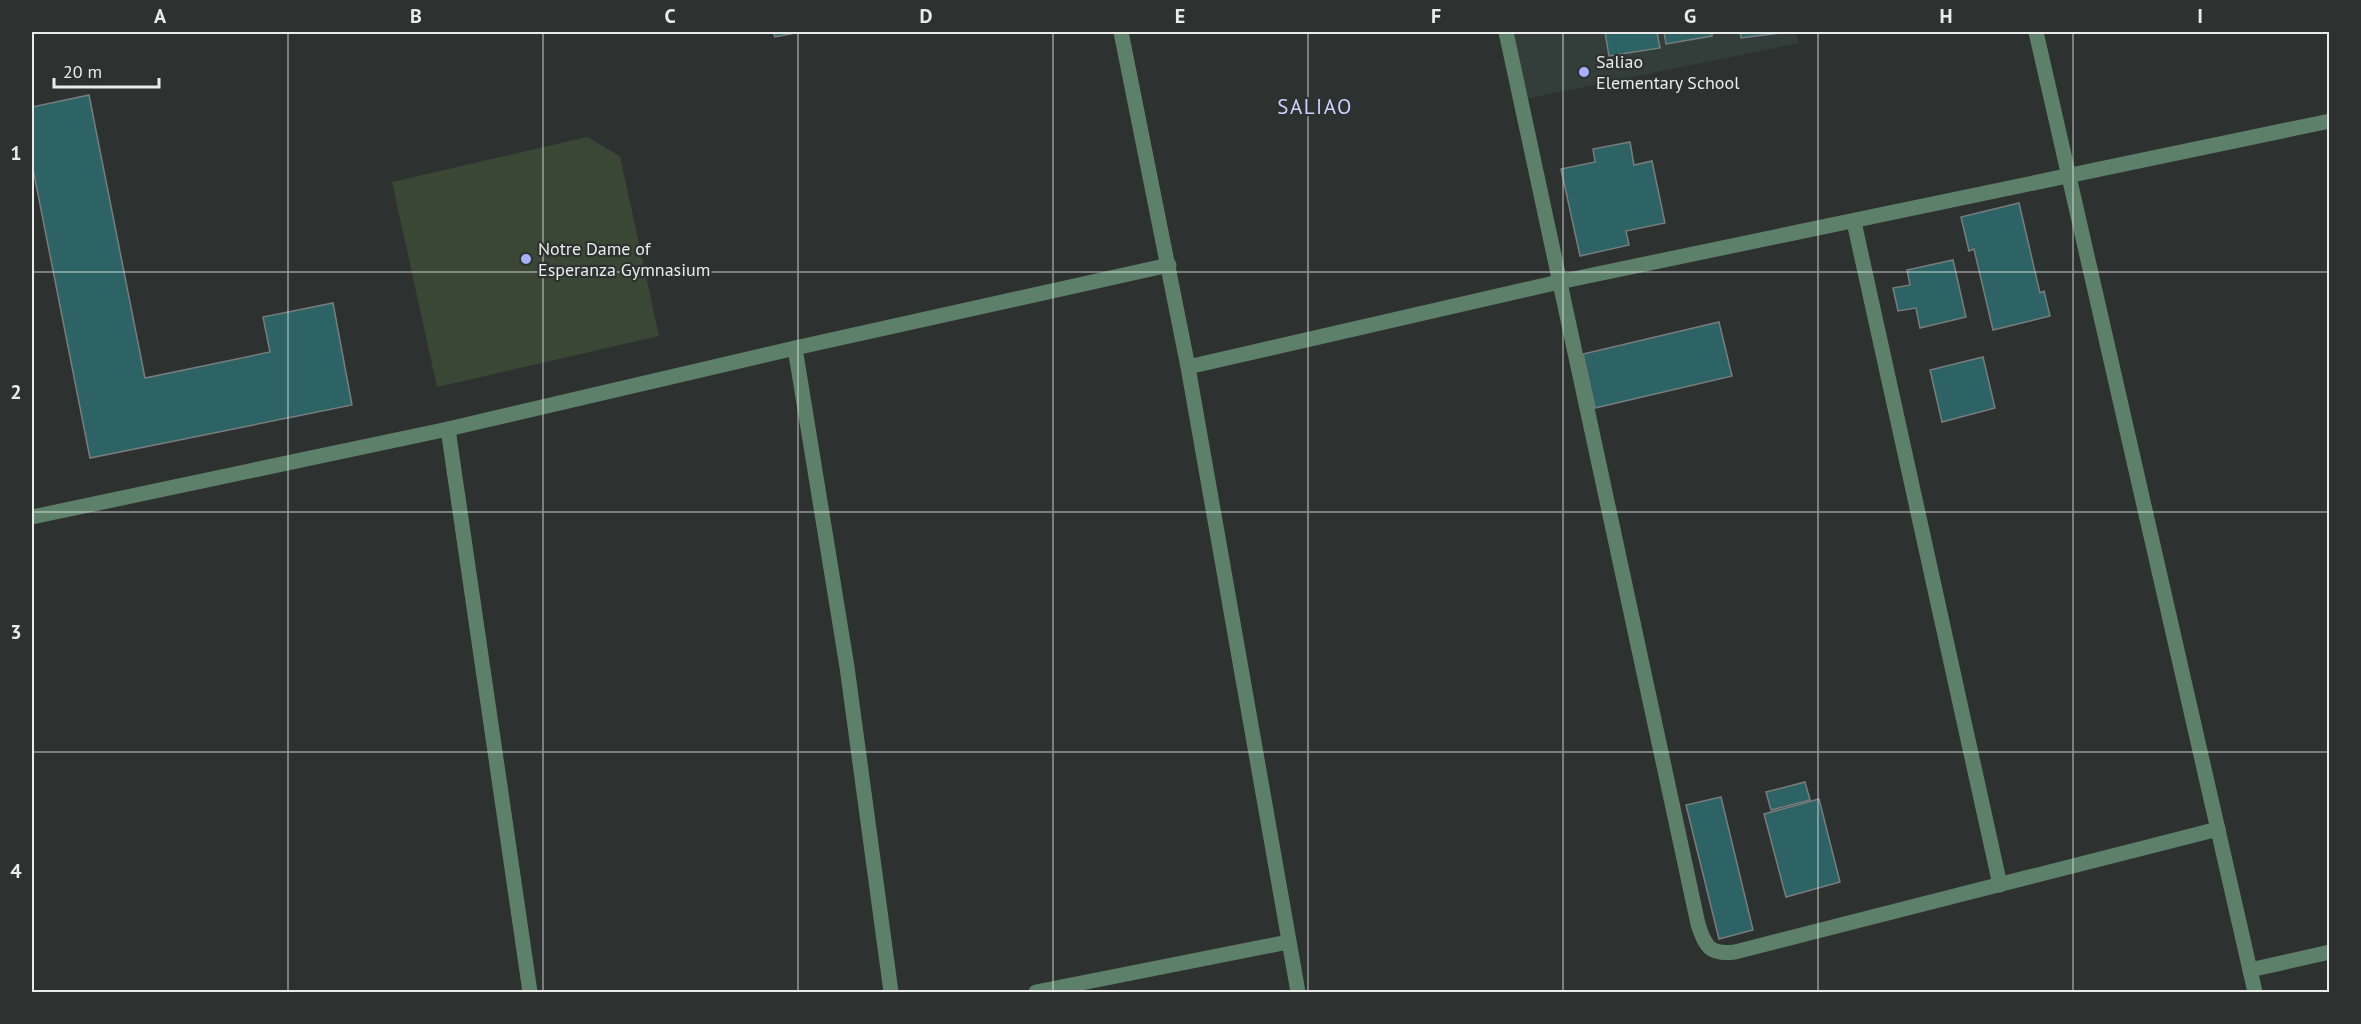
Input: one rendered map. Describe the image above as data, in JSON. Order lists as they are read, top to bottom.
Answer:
{
  "districts": ["SALIAO"],
  "places": ["Saliao Elementary School", "Notre Dame of Esperanza Gymnasium"],
  "scale_bar": "20 m",
  "grid": {
    "columns": [
      "A",
      "B",
      "C",
      "D",
      "E",
      "F",
      "G",
      "H",
      "I"
    ],
    "rows": [
      "1",
      "2",
      "3",
      "4"
    ]
  }
}
